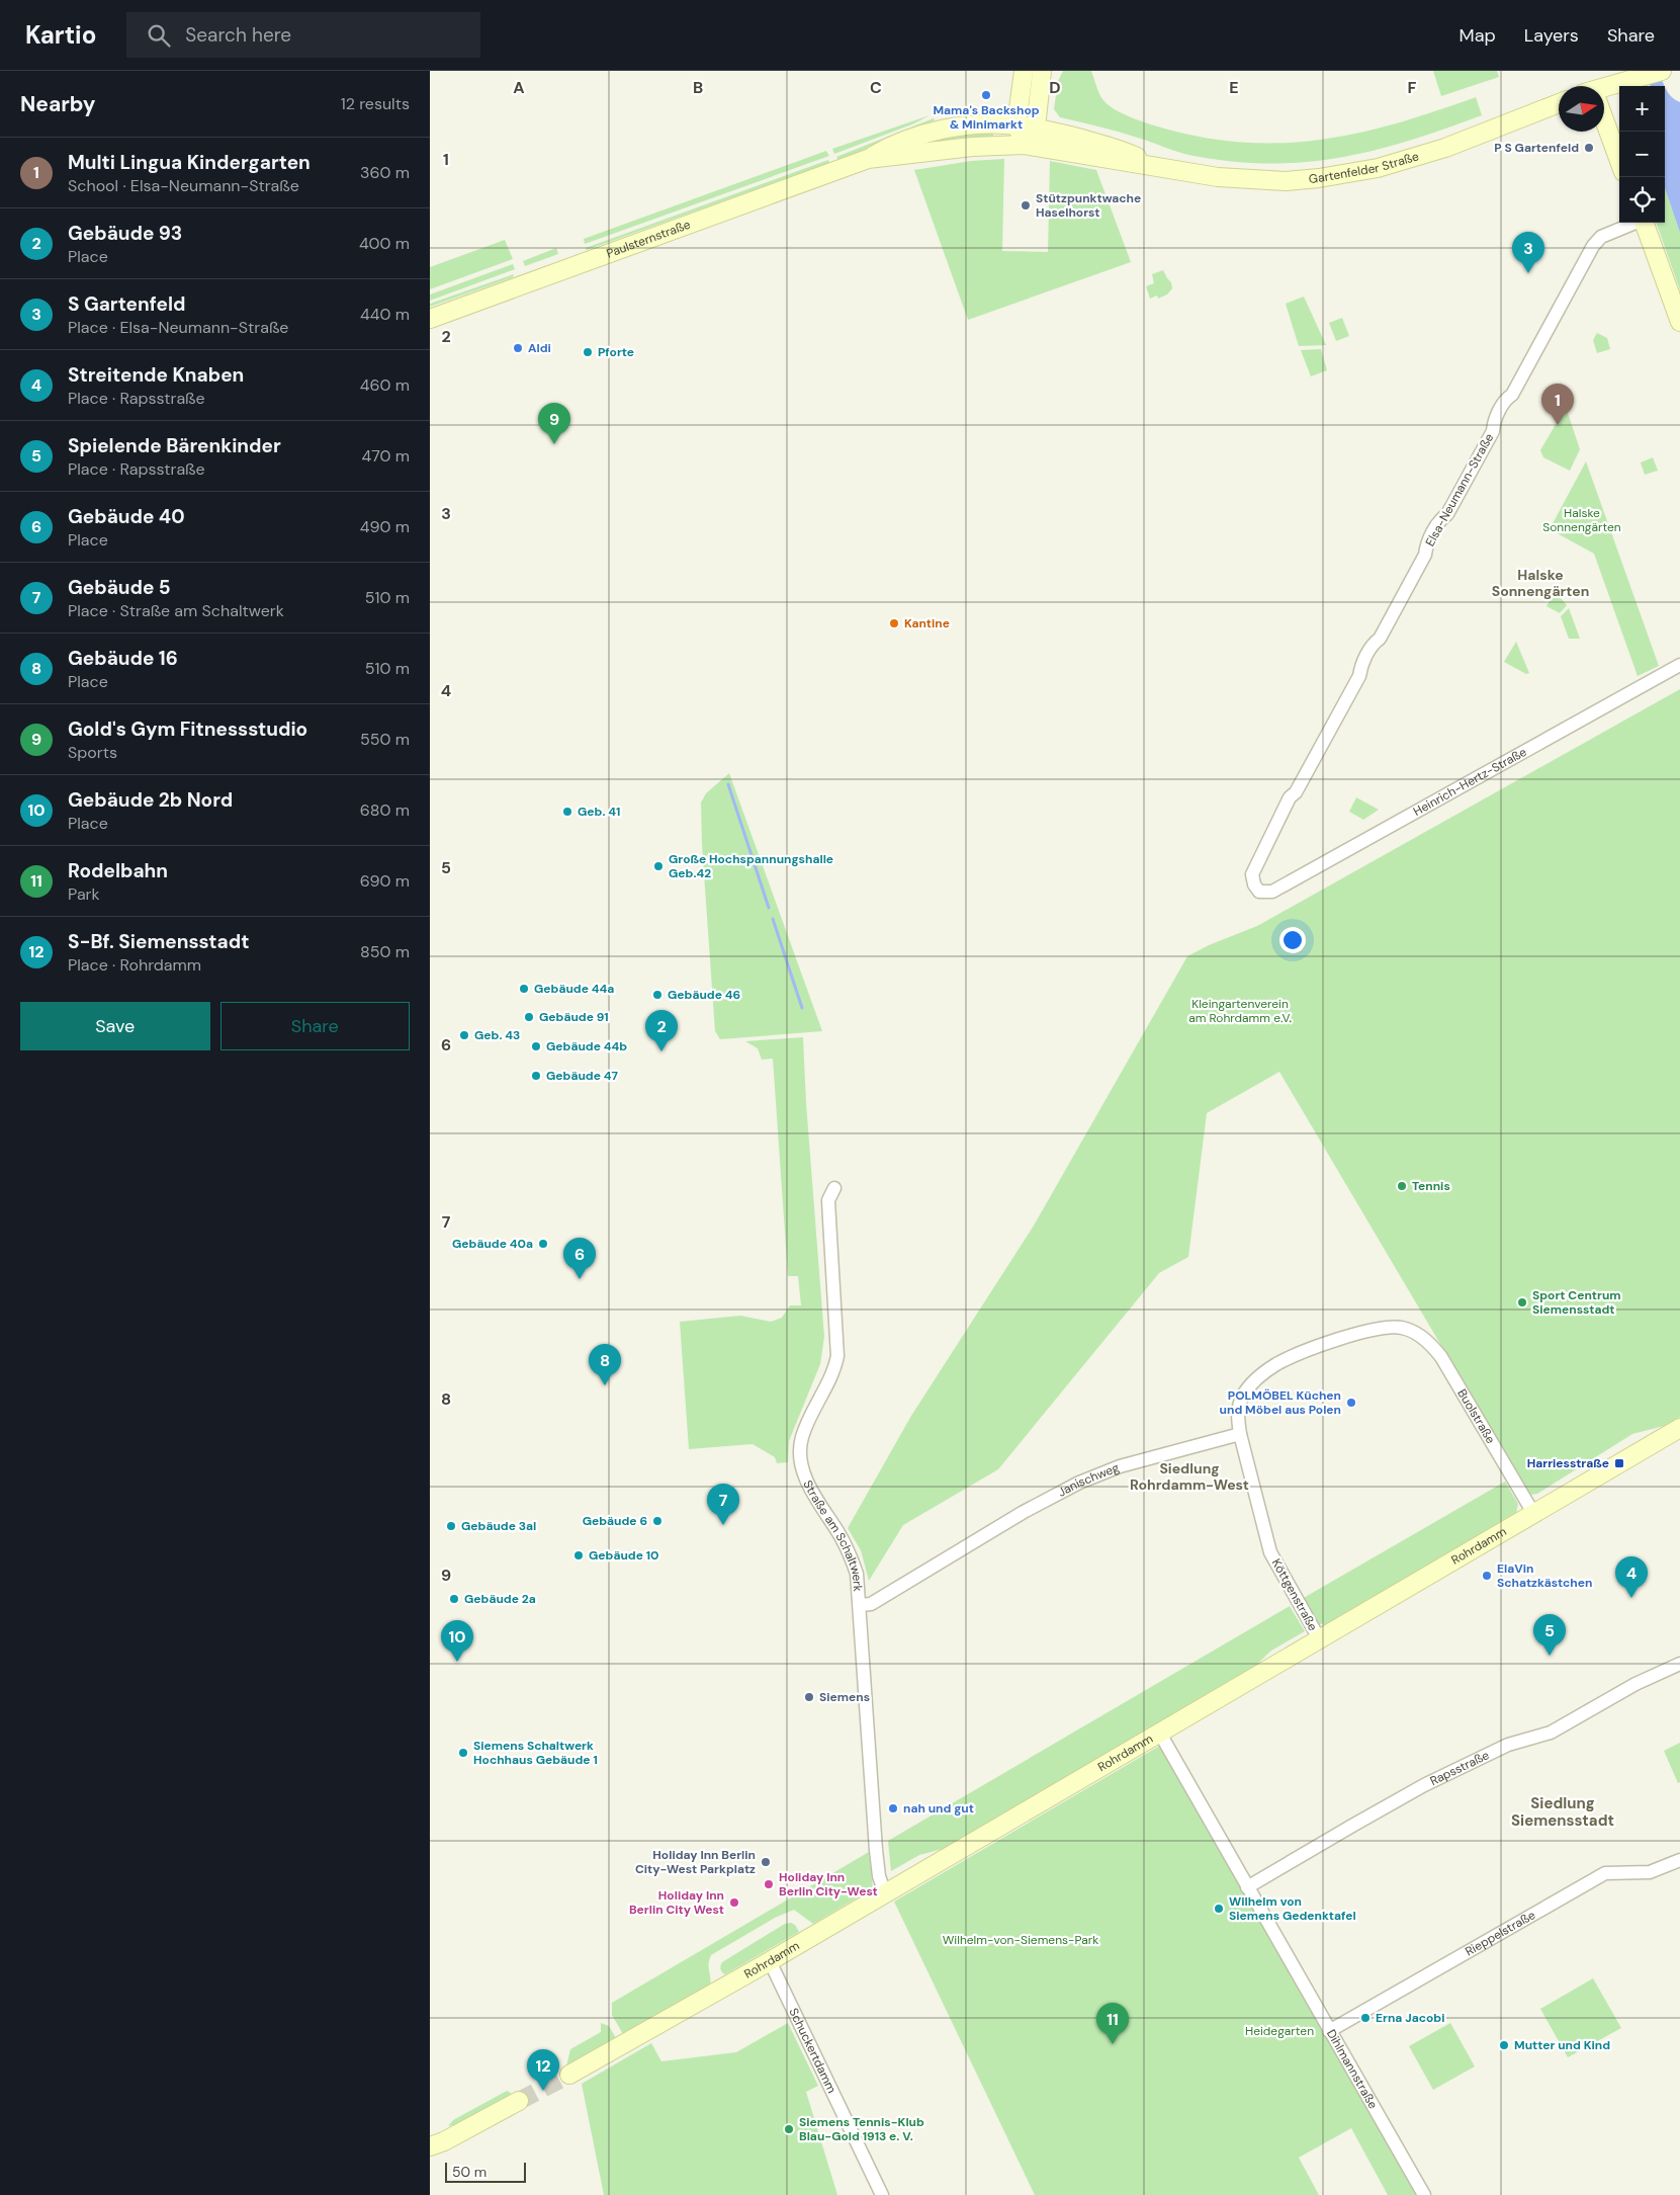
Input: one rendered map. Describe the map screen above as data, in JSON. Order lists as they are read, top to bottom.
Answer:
{
  "streets": {
    "main road": ["Gartenfelder Straße", "Paulsternstraße", "Rohrdamm"],
    "street": [
      "Elsa-Neumann-Straße",
      "Heinrich-Hertz-Straße",
      "Buolstraße",
      "Janischweg",
      "Straße am Schaltwerk",
      "Köttgenstraße",
      "Rapsstraße",
      "Rieppelstraße",
      "Schuckertdamm",
      "Dihlmannstraße"
    ]
  },
  "crossings": [
    ["Gartenfelder Straße", "Paulsternstraße"],
    ["Elsa-Neumann-Straße", "Heinrich-Hertz-Straße"],
    ["Buolstraße", "Janischweg"],
    ["Buolstraße", "Rohrdamm"],
    ["Buolstraße", "Köttgenstraße"],
    ["Janischweg", "Straße am Schaltwerk"],
    ["Janischweg", "Köttgenstraße"],
    ["Straße am Schaltwerk", "Rohrdamm"],
    ["Rohrdamm", "Köttgenstraße"],
    ["Rohrdamm", "Schuckertdamm"],
    ["Rohrdamm", "Dihlmannstraße"],
    ["Rapsstraße", "Dihlmannstraße"],
    ["Rieppelstraße", "Dihlmannstraße"]
  ],
  "districts": ["Halske Sonnengärten", "Siedlung Rohrdamm-West", "Siedlung Siemensstadt"],
  "parks": [
    "Halske Sonnengärten",
    "Kleingartenverein am Rohrdamm e.V.",
    "Wilhelm-von-Siemens-Park",
    "Heidegarten"
  ],
  "places": {
    "other": [
      "Mama's Backshop & Minimarkt",
      "P S Gartenfeld",
      "Stützpunktwache Haselhorst",
      "Aldi",
      "Pforte",
      "Kantine",
      "Geb. 41",
      "Große Hochspannungshalle Geb.42",
      "Gebäude 44a",
      "Gebäude 46",
      "Gebäude 91",
      "Geb. 43",
      "Gebäude 44b",
      "Gebäude 47",
      "Tennis",
      "Gebäude 40a",
      "Sport Centrum Siemensstadt",
      "POLMÖBEL Küchen und Möbel aus Polen",
      "Gebäude 6",
      "Gebäude 3aI",
      "Gebäude 10",
      "ElaVin Schatzkästchen",
      "Gebäude 2a",
      "Siemens",
      "Siemens Schaltwerk Hochhaus Gebäude 1",
      "nah und gut",
      "Holiday Inn Berlin City-West Parkplatz",
      "Holiday Inn Berlin City-West",
      "Holiday Inn Berlin City West",
      "Wilhelm von Siemens Gedenktafel",
      "Erna Jacobi",
      "Mutter und Kind",
      "Siemens Tennis-Klub Blau-Gold 1913 e. V."
    ],
    "transit": ["Harriesstraße"]
  },
  "scale_bar": "50 m",
  "north": "right",
  "page": {
    "header": "Kartio",
    "search": "Search here",
    "nav": ["Map", "Layers", "Share"],
    "heading": ["Nearby", "12 results"],
    "map_buttons": ["+", "−"],
    "list": [
      {
        "mark": "1",
        "name": "Multi Lingua Kindergarten",
        "note": "School · Elsa-Neumann-Straße",
        "value": "360 m"
      },
      {
        "mark": "2",
        "name": "Gebäude 93",
        "note": "Place",
        "value": "400 m"
      },
      {
        "mark": "3",
        "name": "S Gartenfeld",
        "note": "Place · Elsa-Neumann-Straße",
        "value": "440 m"
      },
      {
        "mark": "4",
        "name": "Streitende Knaben",
        "note": "Place · Rapsstraße",
        "value": "460 m"
      },
      {
        "mark": "5",
        "name": "Spielende Bärenkinder",
        "note": "Place · Rapsstraße",
        "value": "470 m"
      },
      {
        "mark": "6",
        "name": "Gebäude 40",
        "note": "Place",
        "value": "490 m"
      },
      {
        "mark": "7",
        "name": "Gebäude 5",
        "note": "Place · Straße am Schaltwerk",
        "value": "510 m"
      },
      {
        "mark": "8",
        "name": "Gebäude 16",
        "note": "Place",
        "value": "510 m"
      },
      {
        "mark": "9",
        "name": "Gold's Gym Fitnessstudio",
        "note": "Sports",
        "value": "550 m"
      },
      {
        "mark": "10",
        "name": "Gebäude 2b Nord",
        "note": "Place",
        "value": "680 m"
      },
      {
        "mark": "11",
        "name": "Rodelbahn",
        "note": "Park",
        "value": "690 m"
      },
      {
        "mark": "12",
        "name": "S-Bf. Siemensstadt",
        "note": "Place · Rohrdamm",
        "value": "850 m"
      }
    ],
    "pins": [
      "3",
      "1",
      "9",
      "2",
      "6",
      "8",
      "7",
      "4",
      "5",
      "10",
      "11",
      "12"
    ],
    "buttons": ["Save", "Share"],
    "scale": "50 m"
  },
  "grid": {
    "columns": [
      "A",
      "B",
      "C",
      "D",
      "E",
      "F"
    ],
    "rows": [
      "1",
      "2",
      "3",
      "4",
      "5",
      "6",
      "7",
      "8",
      "9"
    ]
  }
}
